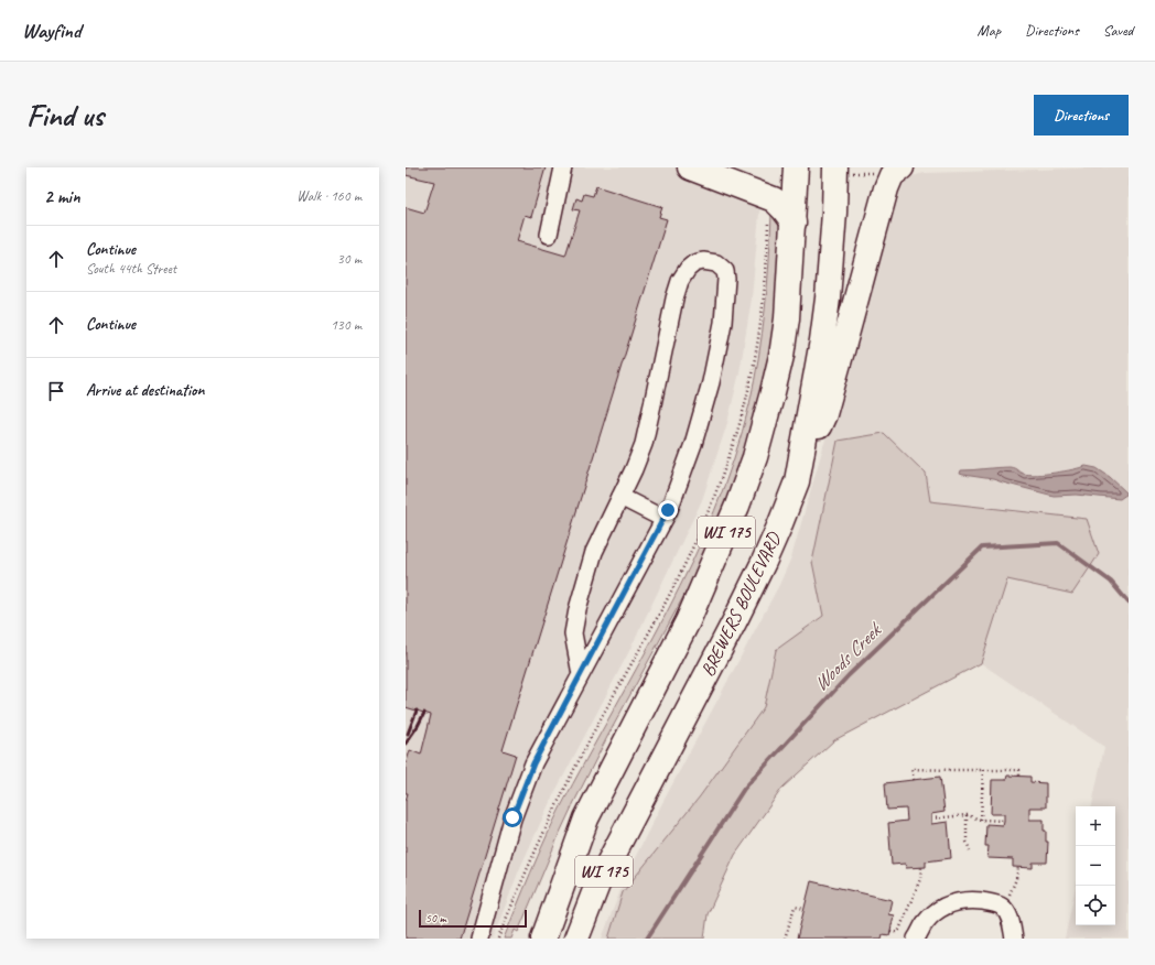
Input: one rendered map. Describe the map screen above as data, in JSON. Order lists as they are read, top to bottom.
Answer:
{
  "streets": {
    "highway": ["WI 175", "BREWERS BOULEVARD"]
  },
  "water": ["Woods Creek"],
  "scale_bar": "50 m",
  "page": {
    "header": "Wayfind",
    "nav": ["Map", "Directions", "Saved"],
    "buttons": "Directions",
    "title": "Find us",
    "heading": ["2 min", "Walk · 160 m"],
    "list": [
      ["Continue", "South 44th Street", "30 m"],
      ["Continue", "130 m"],
      "Arrive at destination"
    ],
    "map_buttons": ["+", "−"],
    "scale": "50 m"
  }
}
